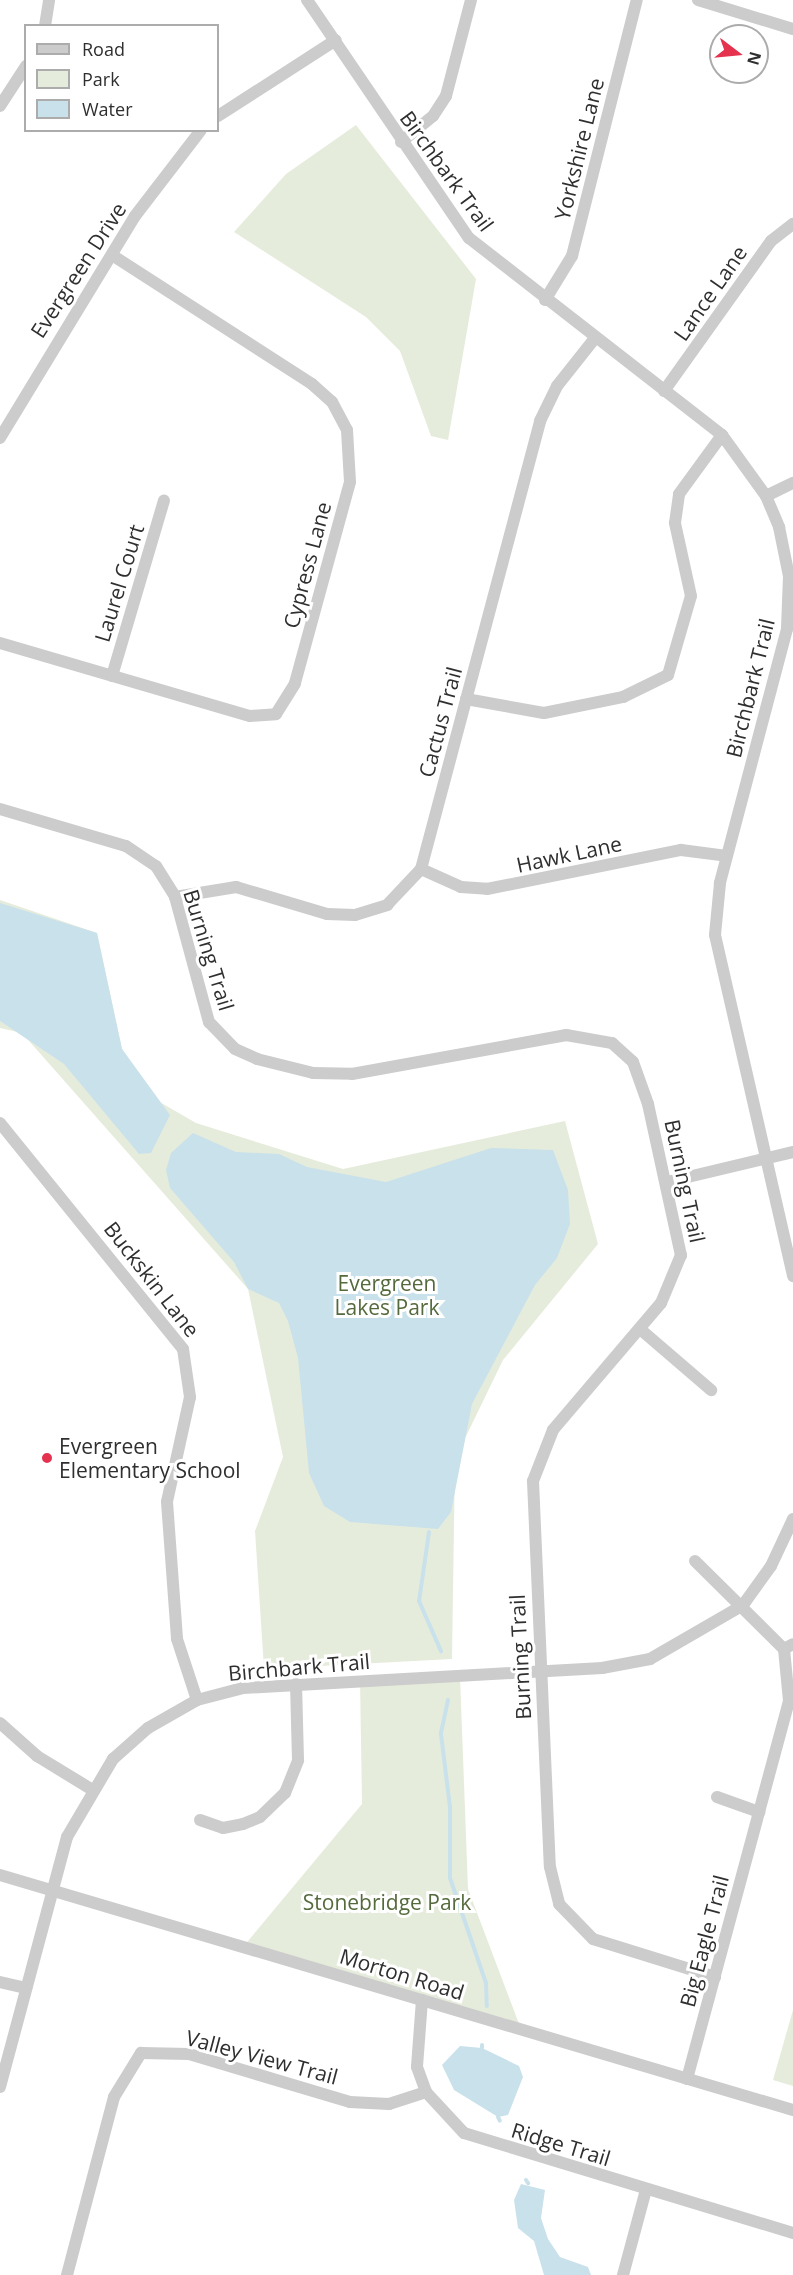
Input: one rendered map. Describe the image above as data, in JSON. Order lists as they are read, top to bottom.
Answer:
{
  "streets": {
    "street": [
      "Yorkshire Lane",
      "Birchbark Trail",
      "Evergreen Drive",
      "Lance Lane",
      "Cypress Lane",
      "Laurel Court",
      "Cactus Trail",
      "Hawk Lane",
      "Burning Trail",
      "Buckskin Lane",
      "Big Eagle Trail",
      "Morton Road",
      "Valley View Trail",
      "Ridge Trail"
    ]
  },
  "crossings": [
    ["Yorkshire Lane", "Birchbark Trail"],
    ["Birchbark Trail", "Lance Lane"],
    ["Birchbark Trail", "Cactus Trail"],
    ["Birchbark Trail", "Hawk Lane"],
    ["Birchbark Trail", "Burning Trail"],
    ["Birchbark Trail", "Buckskin Lane"],
    ["Birchbark Trail", "Big Eagle Trail"],
    ["Birchbark Trail", "Morton Road"],
    ["Evergreen Drive", "Cypress Lane"],
    ["Cypress Lane", "Laurel Court"],
    ["Cactus Trail", "Hawk Lane"],
    ["Cactus Trail", "Burning Trail"],
    ["Burning Trail", "Big Eagle Trail"],
    ["Big Eagle Trail", "Morton Road"],
    ["Morton Road", "Ridge Trail"],
    ["Valley View Trail", "Ridge Trail"]
  ],
  "parks": ["Evergreen Lakes Park", "Stonebridge Park"],
  "places": ["Evergreen Elementary School"],
  "legend": ["Road", "Park", "Water"],
  "north": "right"
}
